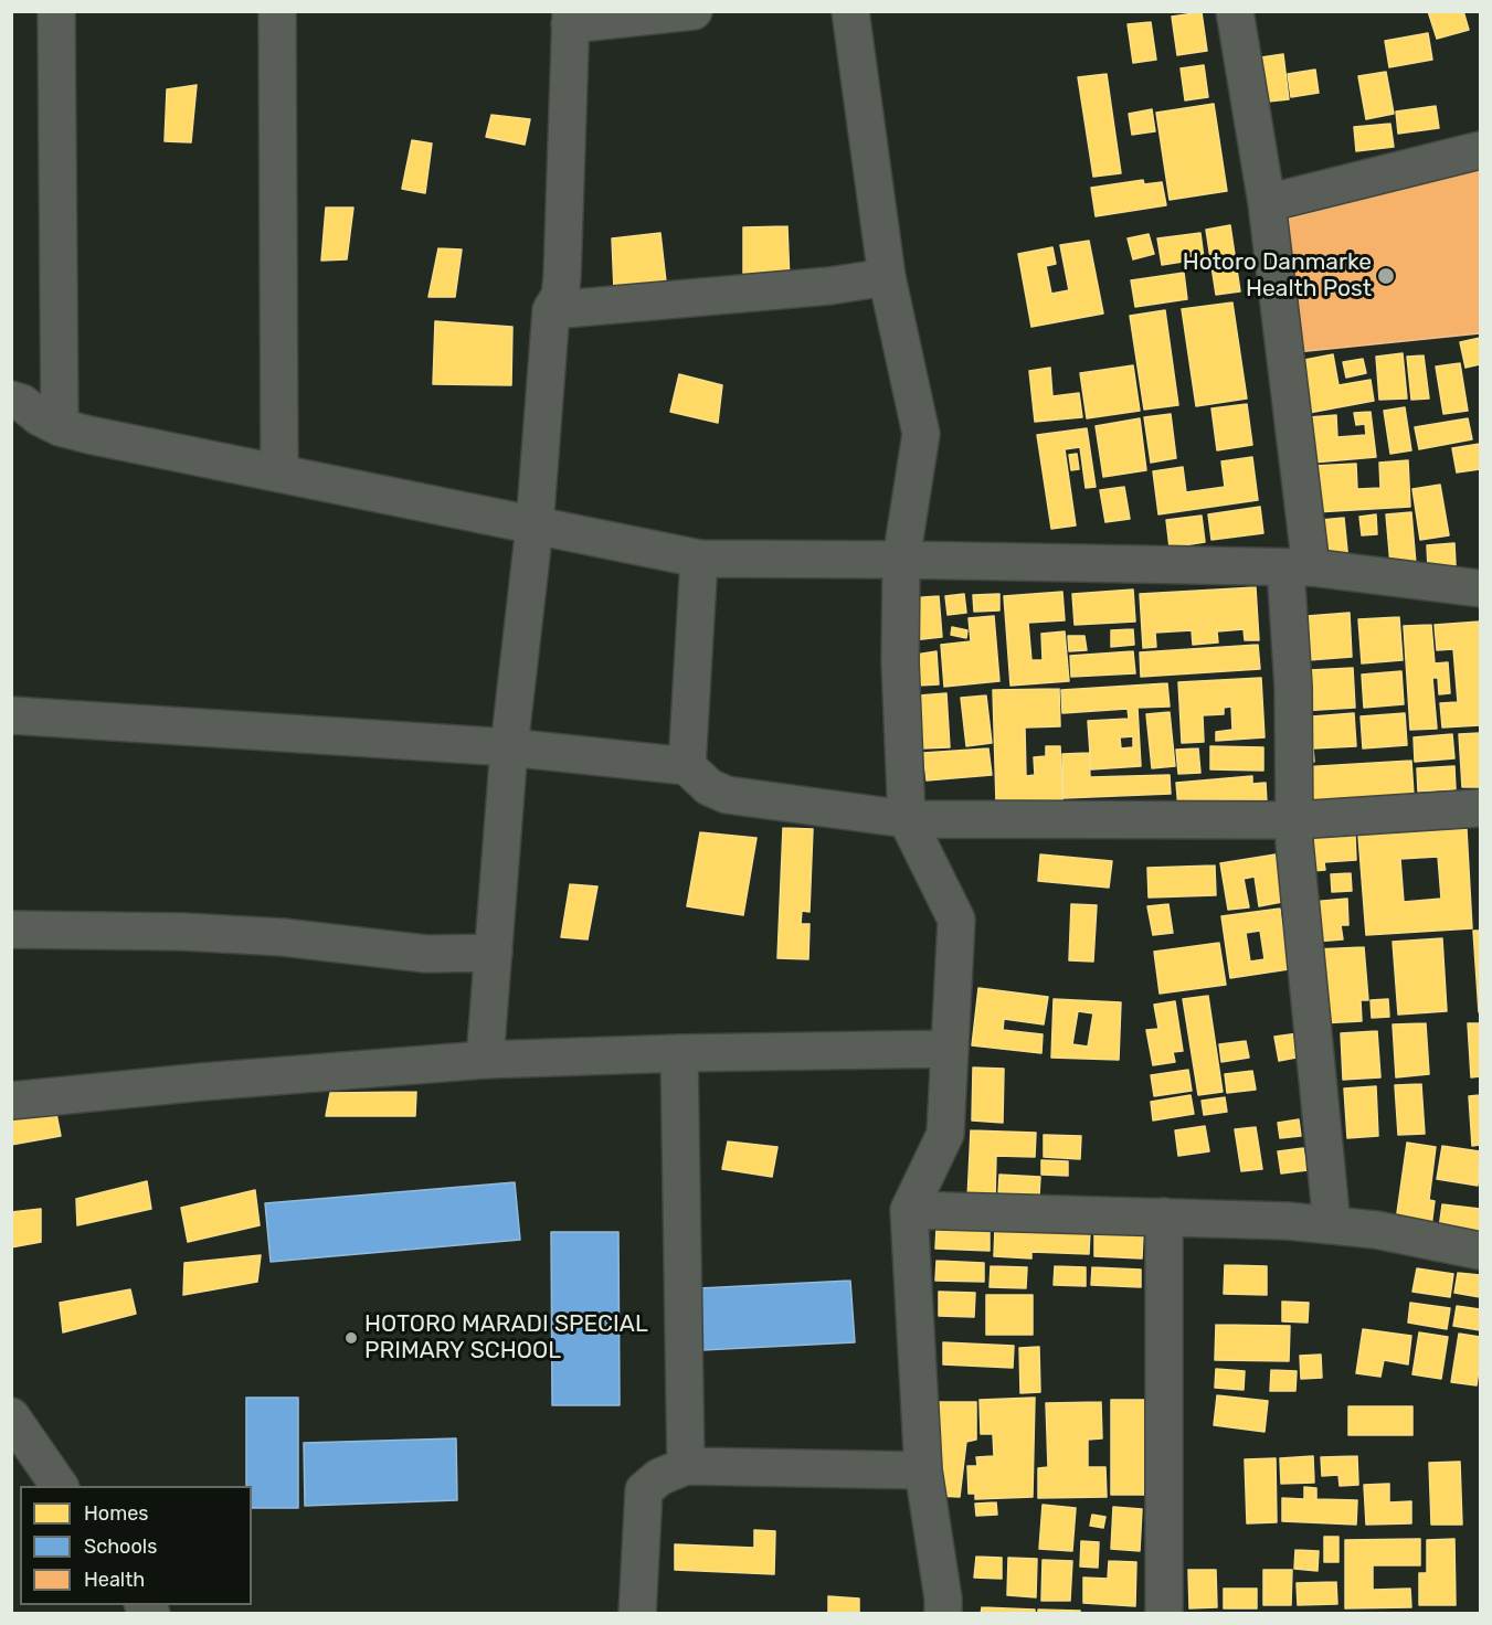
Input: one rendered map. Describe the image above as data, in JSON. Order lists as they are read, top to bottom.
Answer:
{
  "places": ["Hotoro Danmarke Health Post", "HOTORO MARADI SPECIAL PRIMARY SCHOOL"],
  "legend": ["Homes", "Schools", "Health"]
}
